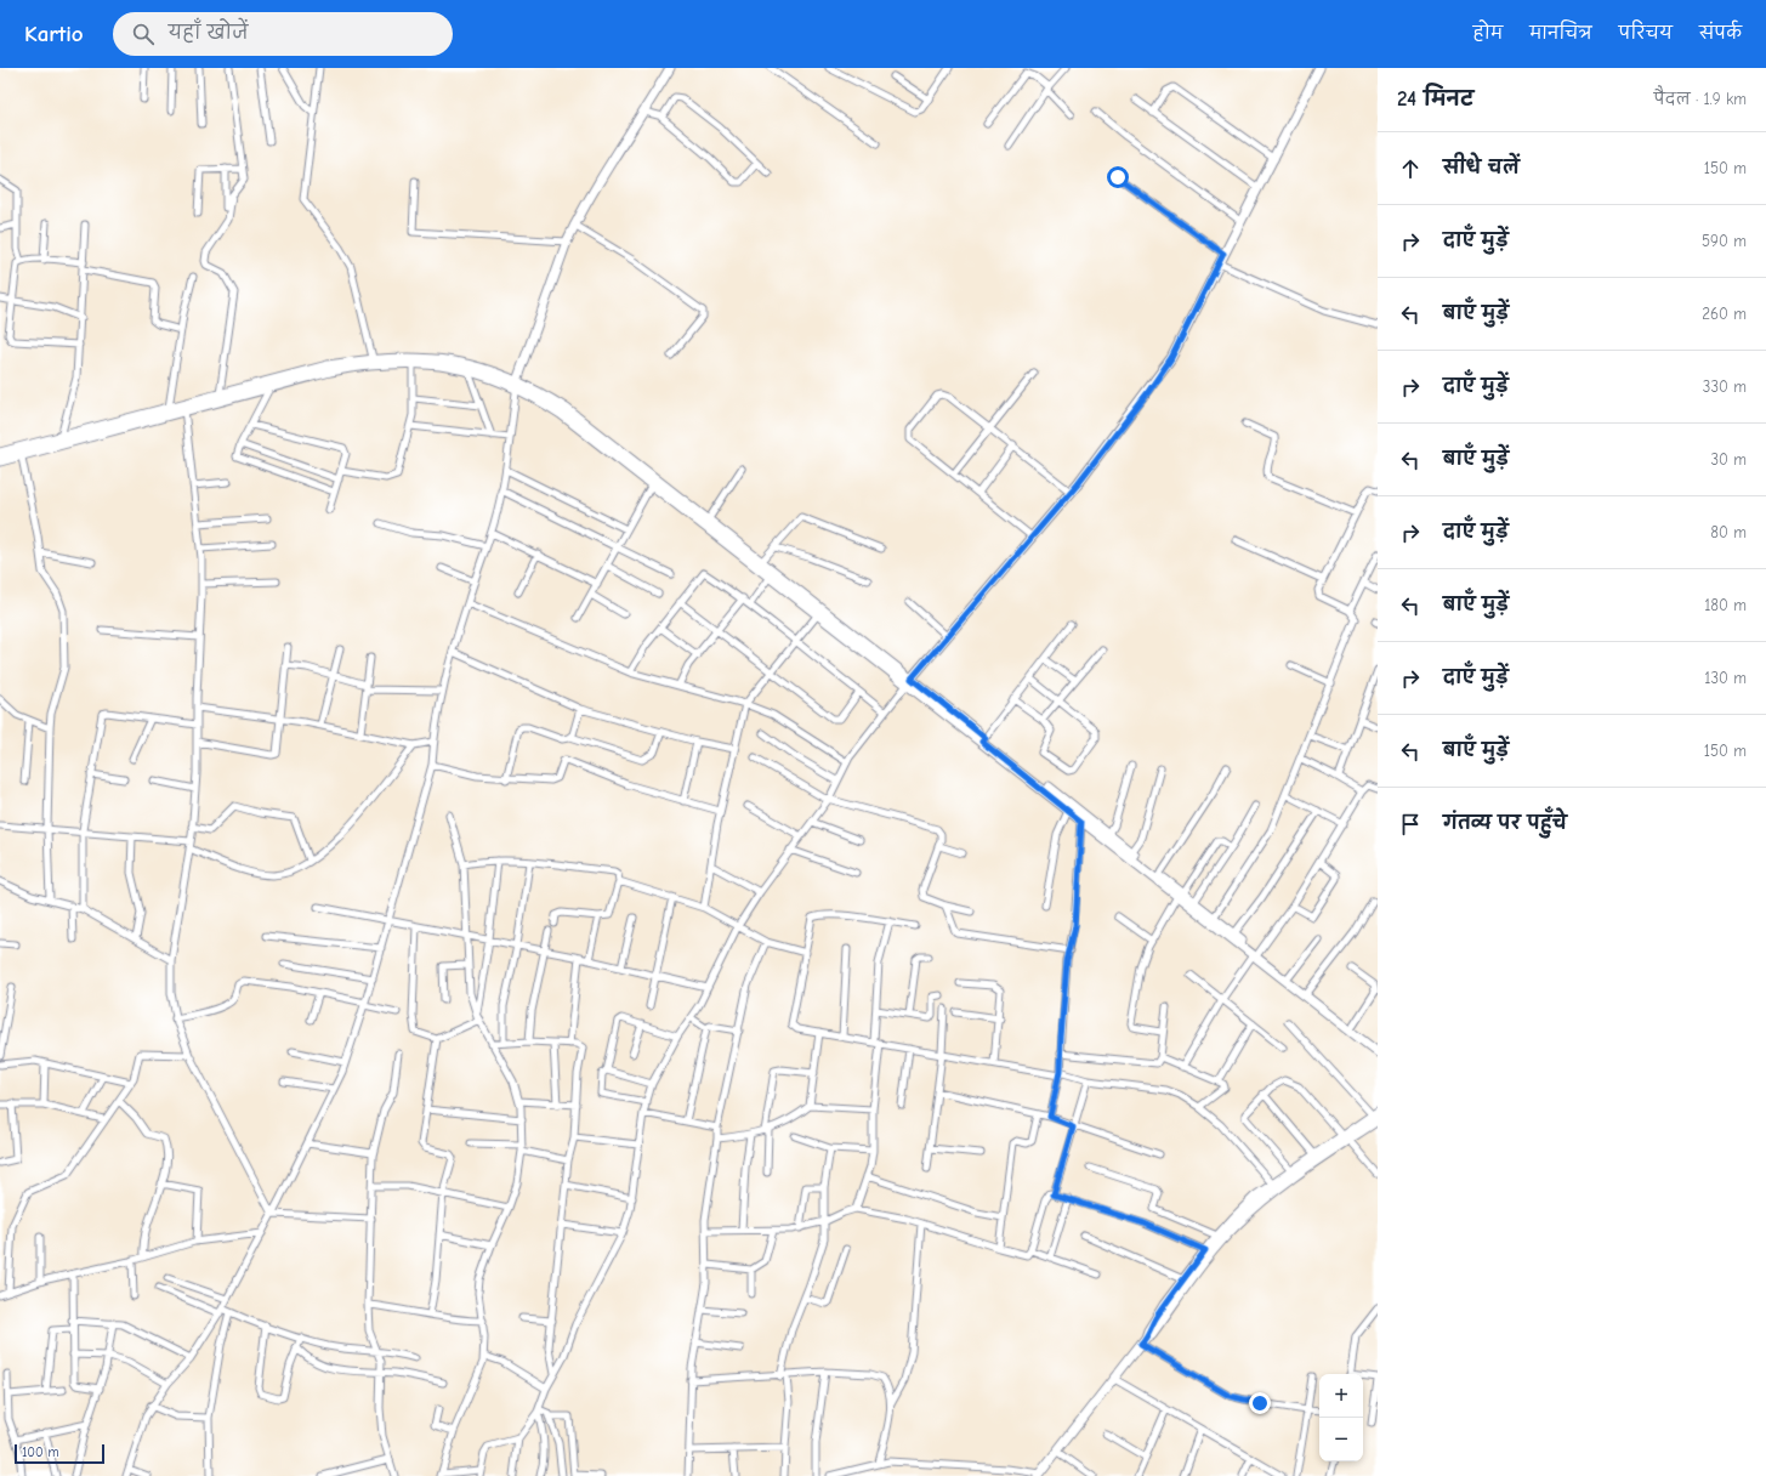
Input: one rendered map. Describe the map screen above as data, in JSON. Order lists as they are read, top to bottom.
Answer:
{
  "scale_bar": "100 m",
  "page": {
    "header": "Kartio",
    "search": "यहाँ खोजें",
    "nav": [
      "होम",
      "मानचित्र",
      "परिचय",
      "संपर्क"
    ],
    "heading": ["24 मिनट", "पैदल · 1.9 km"],
    "list": [
      ["सीधे चलें", "150 m"],
      ["दाएँ मुड़ें", "590 m"],
      ["बाएँ मुड़ें", "260 m"],
      ["दाएँ मुड़ें", "330 m"],
      ["बाएँ मुड़ें", "30 m"],
      ["दाएँ मुड़ें", "80 m"],
      ["बाएँ मुड़ें", "180 m"],
      ["दाएँ मुड़ें", "130 m"],
      ["बाएँ मुड़ें", "150 m"],
      "गंतव्य पर पहुँचे"
    ],
    "map_buttons": ["+", "−"],
    "scale": "100 m"
  }
}
